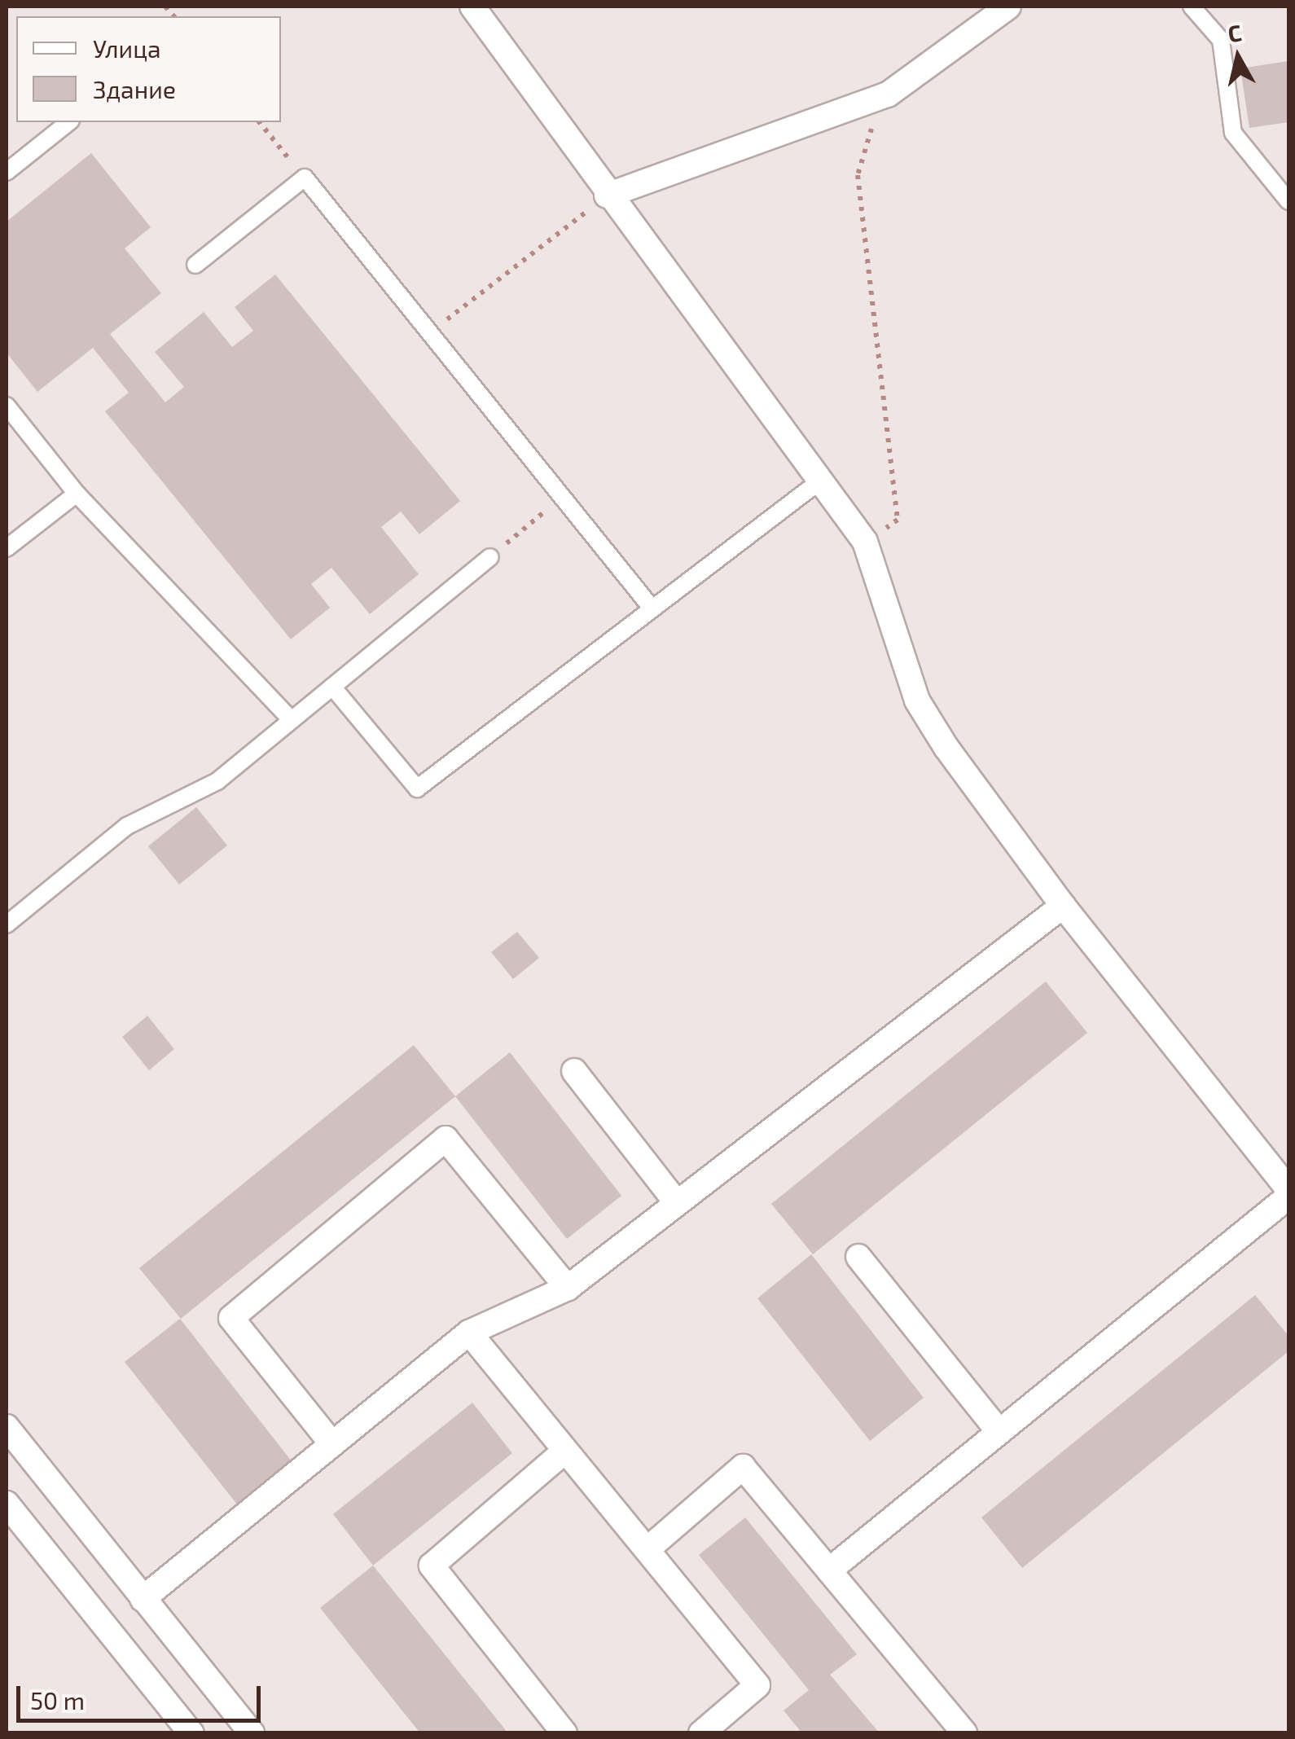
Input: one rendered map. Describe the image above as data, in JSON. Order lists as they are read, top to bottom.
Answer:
{
  "legend": ["Улица", "Здание"],
  "scale_bar": "50 m",
  "north": "top"
}
